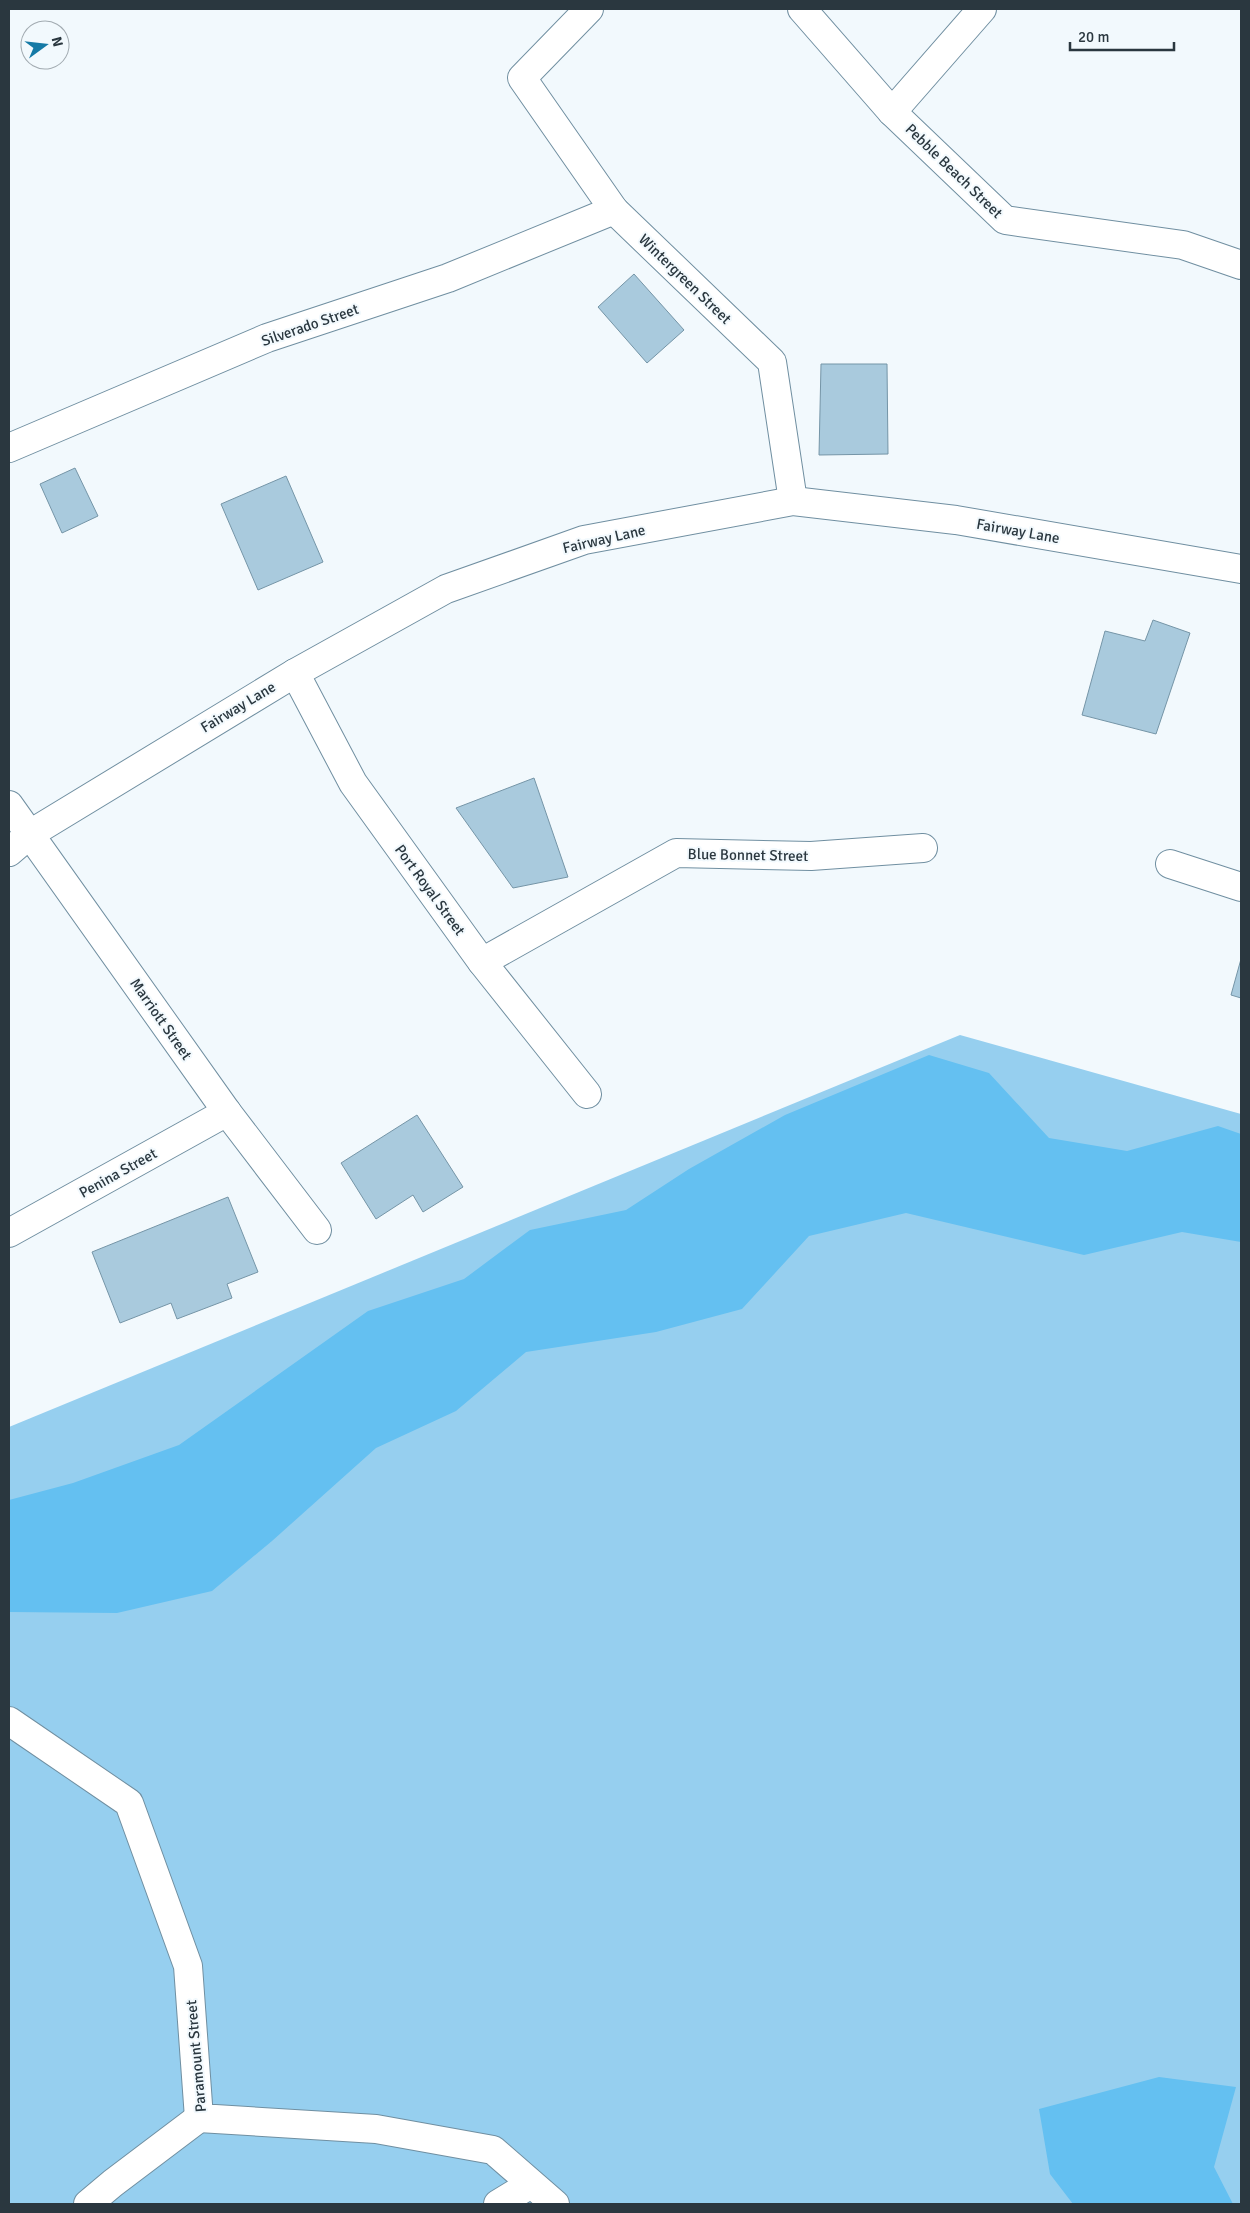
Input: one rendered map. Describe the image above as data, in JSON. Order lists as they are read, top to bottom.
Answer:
{
  "streets": {
    "street": [
      "Pebble Beach Street",
      "Wintergreen Street",
      "Silverado Street",
      "Fairway Lane",
      "Blue Bonnet Street",
      "Port Royal Street",
      "Marriott Street",
      "Penina Street",
      "Paramount Street"
    ]
  },
  "crossings": [
    ["Wintergreen Street", "Silverado Street"],
    ["Wintergreen Street", "Fairway Lane"],
    ["Fairway Lane", "Port Royal Street"],
    ["Fairway Lane", "Marriott Street"],
    ["Blue Bonnet Street", "Port Royal Street"],
    ["Marriott Street", "Penina Street"]
  ],
  "scale_bar": "20 m",
  "north": "right"
}
